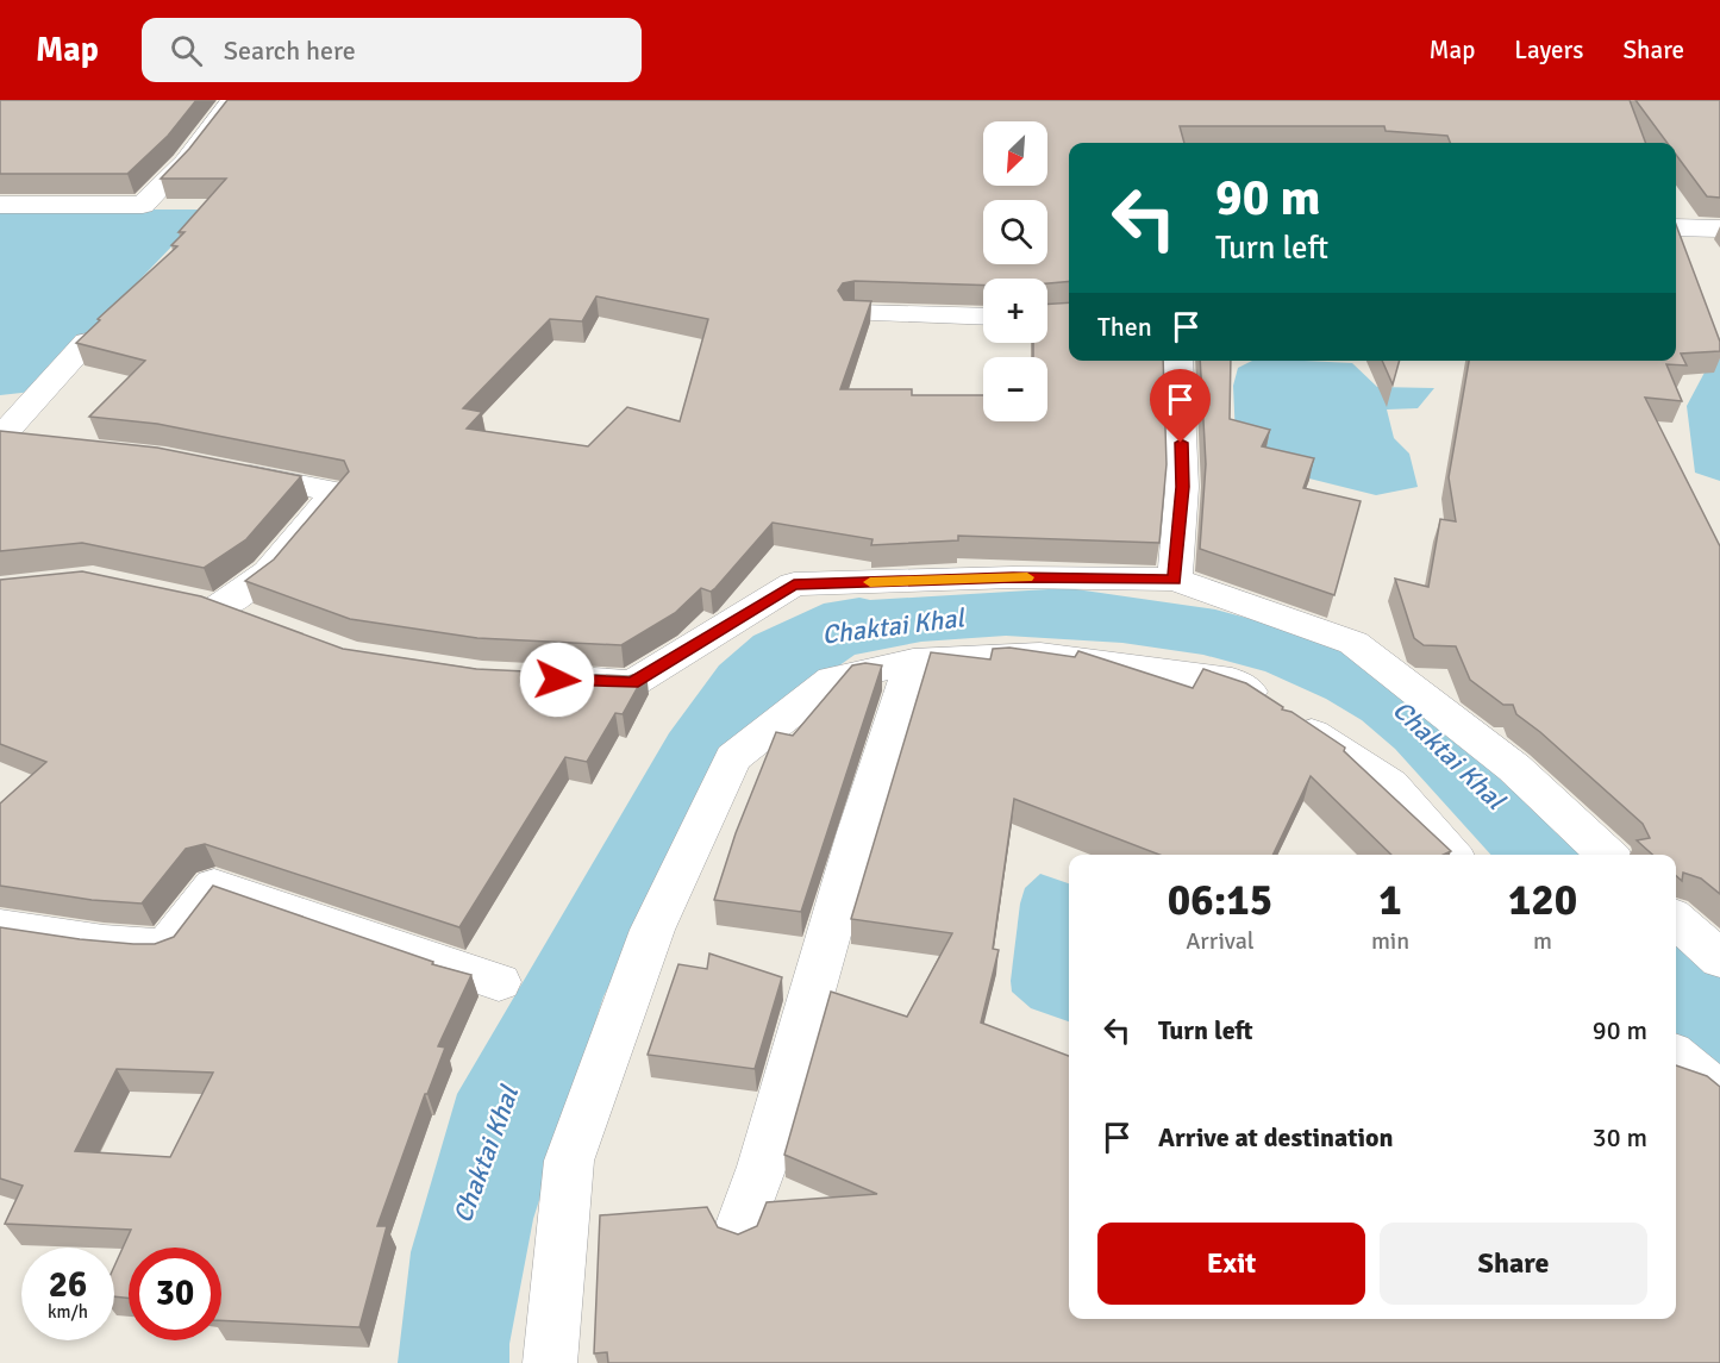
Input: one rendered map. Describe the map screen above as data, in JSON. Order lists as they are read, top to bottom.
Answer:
{
  "water": ["Chaktai Khal"],
  "north": "bottom left",
  "page": {
    "header": "Map",
    "search": "Search here",
    "nav": ["Map", "Layers", "Share"],
    "map_buttons": ["+", "−"],
    "turn": ["90 m", "Turn left"],
    "then": "Then",
    "eta": [
      "06:15",
      "Arrival",
      "1",
      "min",
      "120",
      "m"
    ],
    "list": [
      {
        "name": "Turn left",
        "value": "90 m"
      },
      {
        "name": "Arrive at destination",
        "value": "30 m"
      }
    ],
    "buttons": ["Exit", "Share"],
    "speed": "26 km/h",
    "limit": "30"
  }
}
